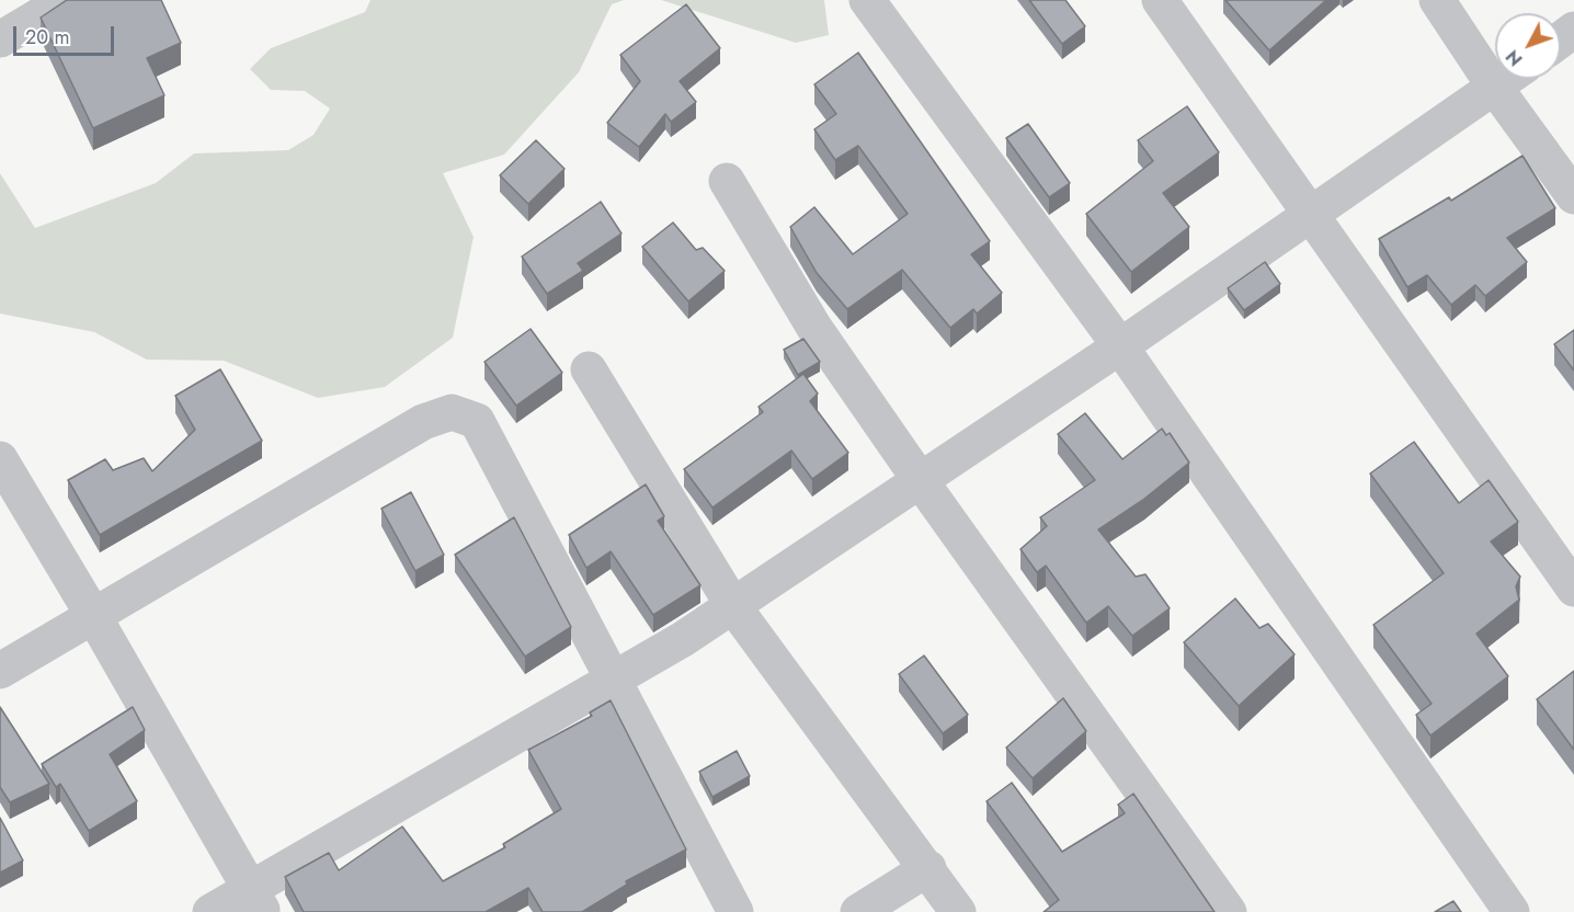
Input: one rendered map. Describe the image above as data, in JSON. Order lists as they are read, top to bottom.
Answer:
{
  "scale_bar": "20 m",
  "north": "bottom left"
}
